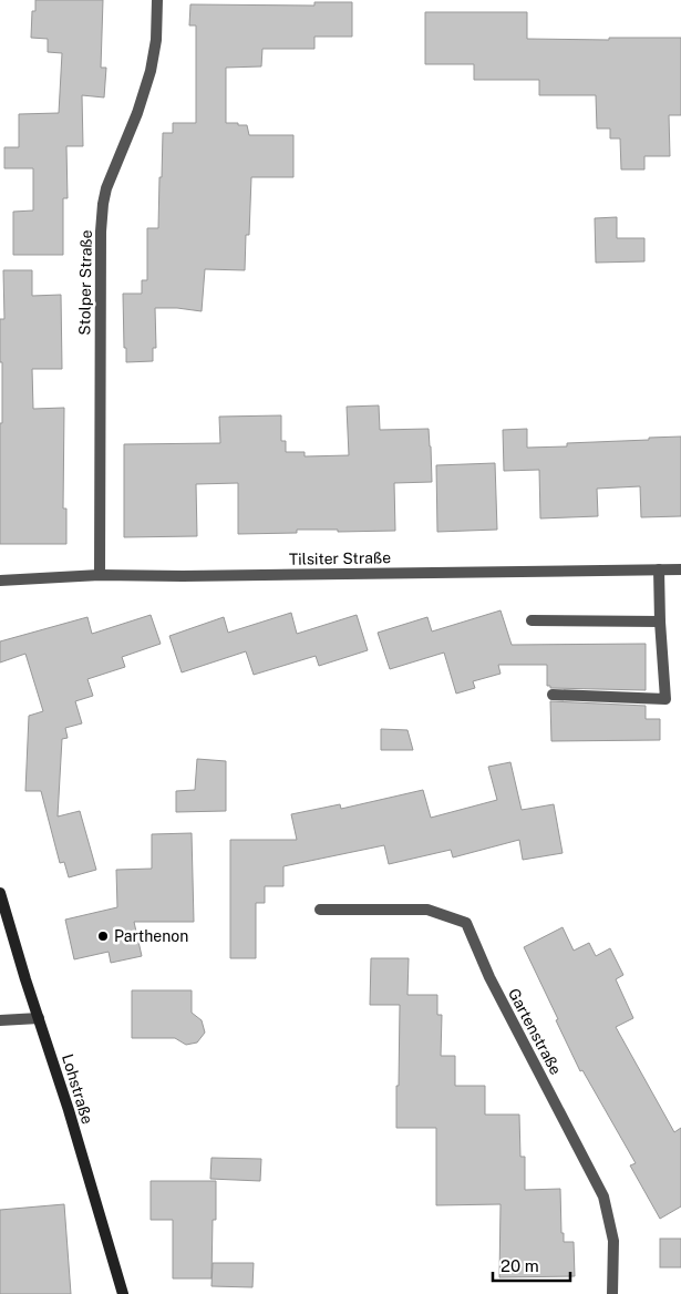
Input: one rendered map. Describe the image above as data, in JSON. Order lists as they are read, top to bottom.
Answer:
{
  "streets": {
    "main road": ["Lohstraße"],
    "street": ["Stolper Straße", "Tilsiter Straße", "Gartenstraße"]
  },
  "crossings": [
    ["Stolper Straße", "Tilsiter Straße"]
  ],
  "places": ["Parthenon"],
  "scale_bar": "20 m"
}
